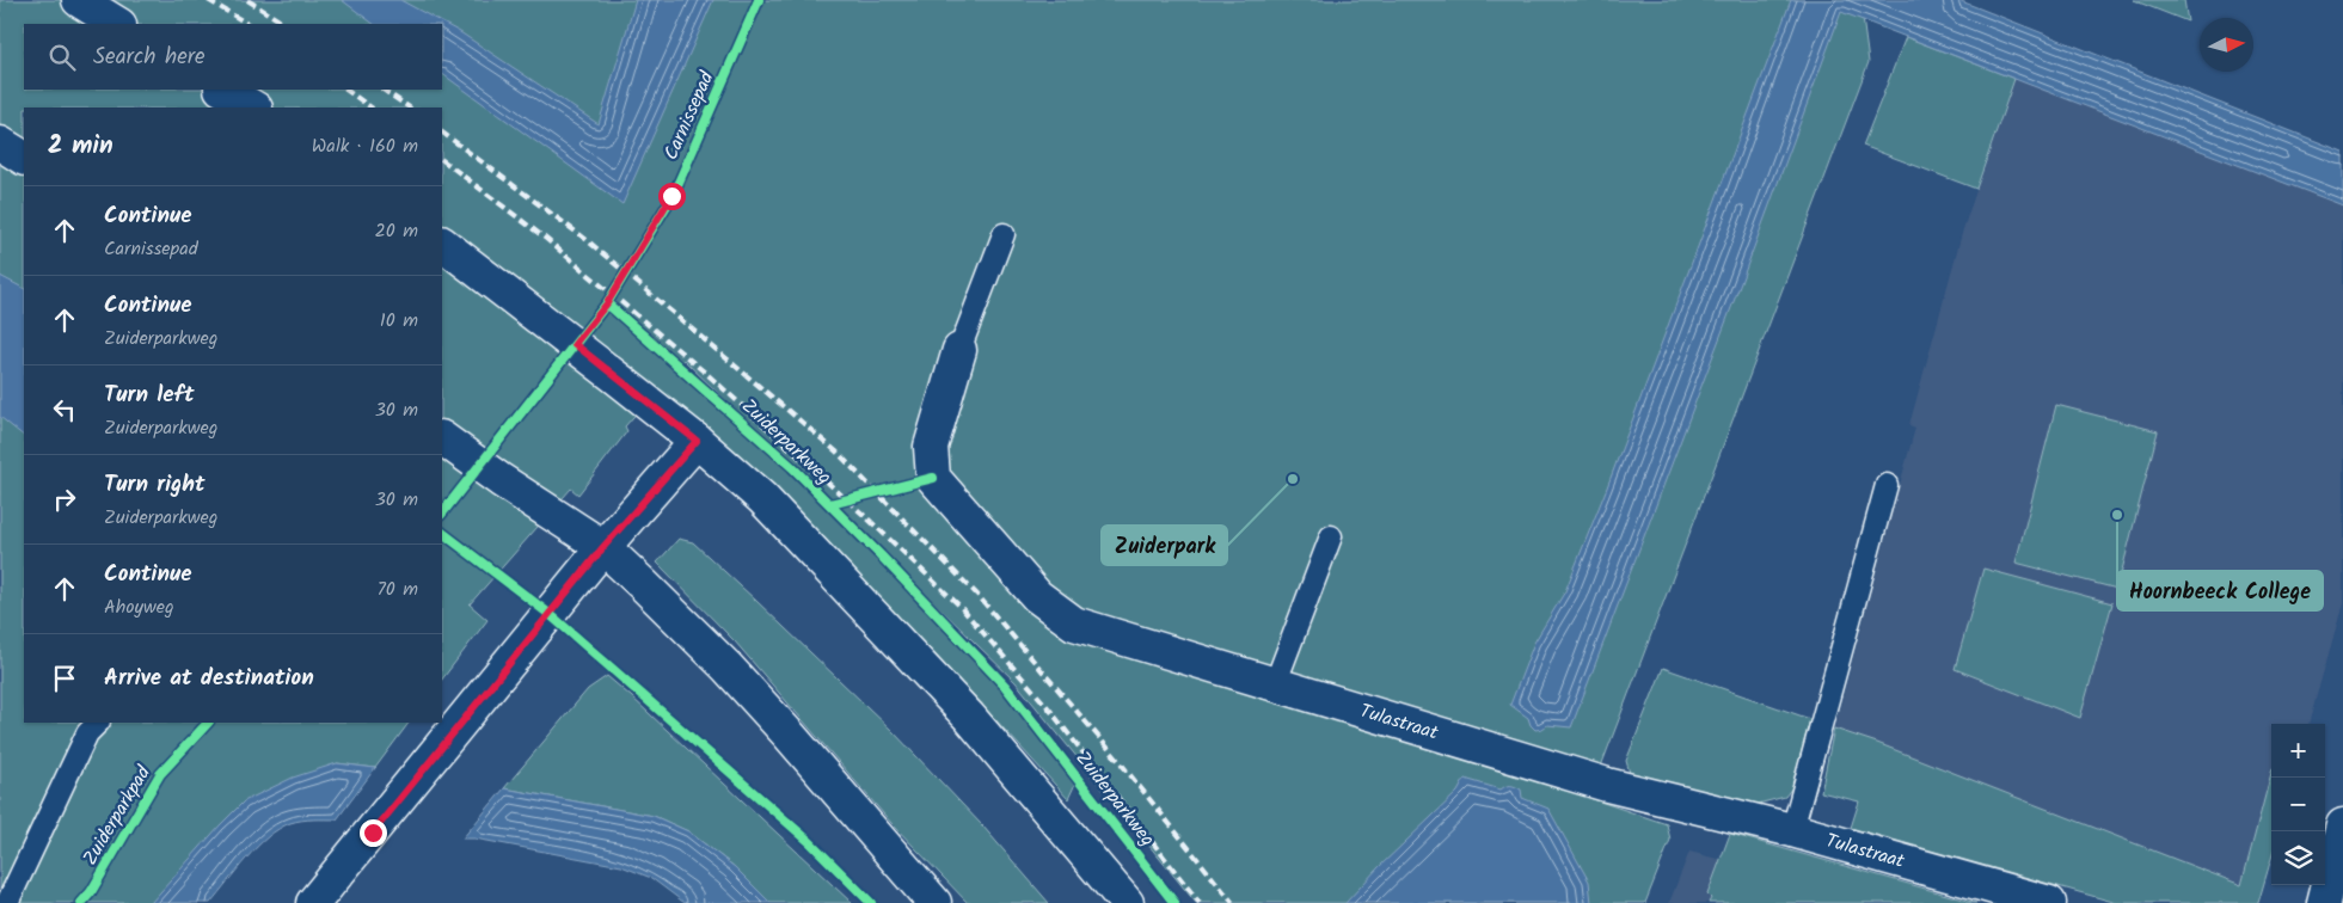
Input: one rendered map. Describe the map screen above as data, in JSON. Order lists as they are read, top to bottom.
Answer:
{
  "streets": {
    "street": ["Tulastraat"],
    "cycle path": ["Carnissepad", "Zuiderparkweg", "Zuiderparkpad"]
  },
  "places": ["Zuiderpark", "Hoornbeeck College"],
  "north": "right",
  "page": {
    "search": "Search here",
    "heading": ["2 min", "Walk · 160 m"],
    "list": [
      ["Continue", "Carnissepad", "20 m"],
      ["Continue", "Zuiderparkweg", "10 m"],
      ["Turn left", "Zuiderparkweg", "30 m"],
      ["Turn right", "Zuiderparkweg", "30 m"],
      ["Continue", "Ahoyweg", "70 m"],
      "Arrive at destination"
    ],
    "map_buttons": ["+", "−"]
  }
}
